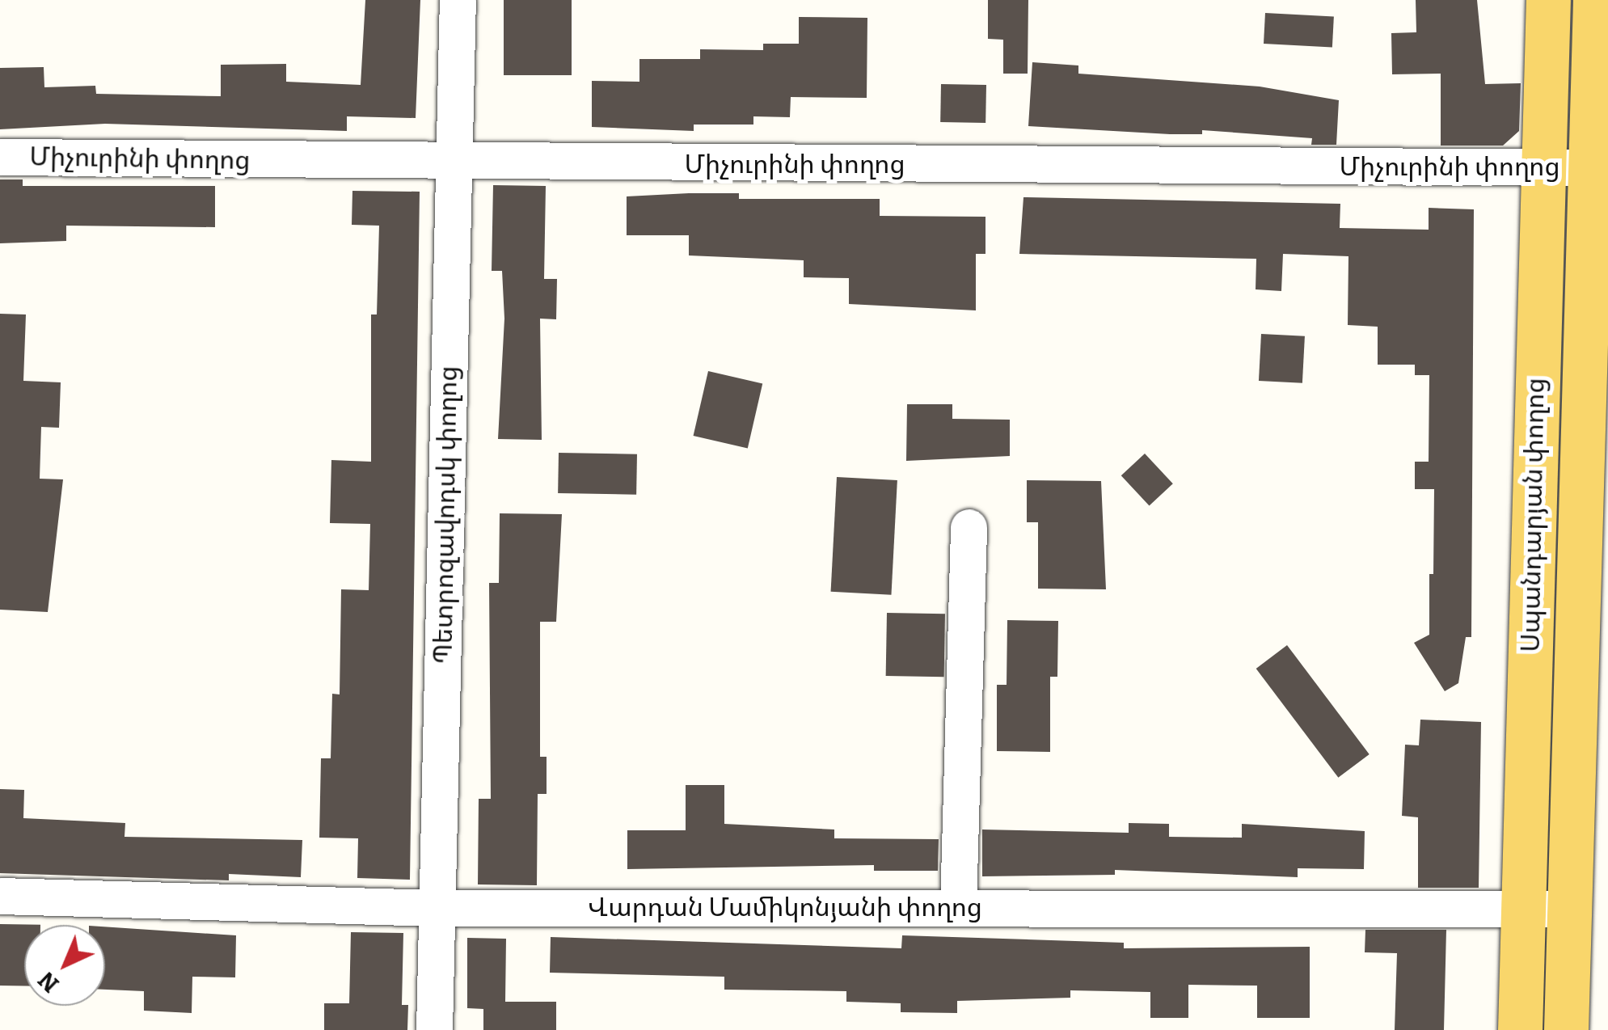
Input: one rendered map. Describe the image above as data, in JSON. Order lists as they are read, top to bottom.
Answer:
{
  "streets": {
    "main road": ["Սպանդարյան փողոց"],
    "street": ["Միչուրինի փողոց", "Պետրոզավոդսկ փողոց", "Վարդան Մամիկոնյանի փողոց"]
  },
  "crossings": [
    ["Միչուրինի փողոց", "Պետրոզավոդսկ փողոց"],
    ["Միչուրինի փողոց", "Սպանդարյան փողոց"],
    ["Պետրոզավոդսկ փողոց", "Վարդան Մամիկոնյանի փողոց"],
    ["Սպանդարյան փողոց", "Վարդան Մամիկոնյանի փողոց"]
  ],
  "north": "bottom left"
}
